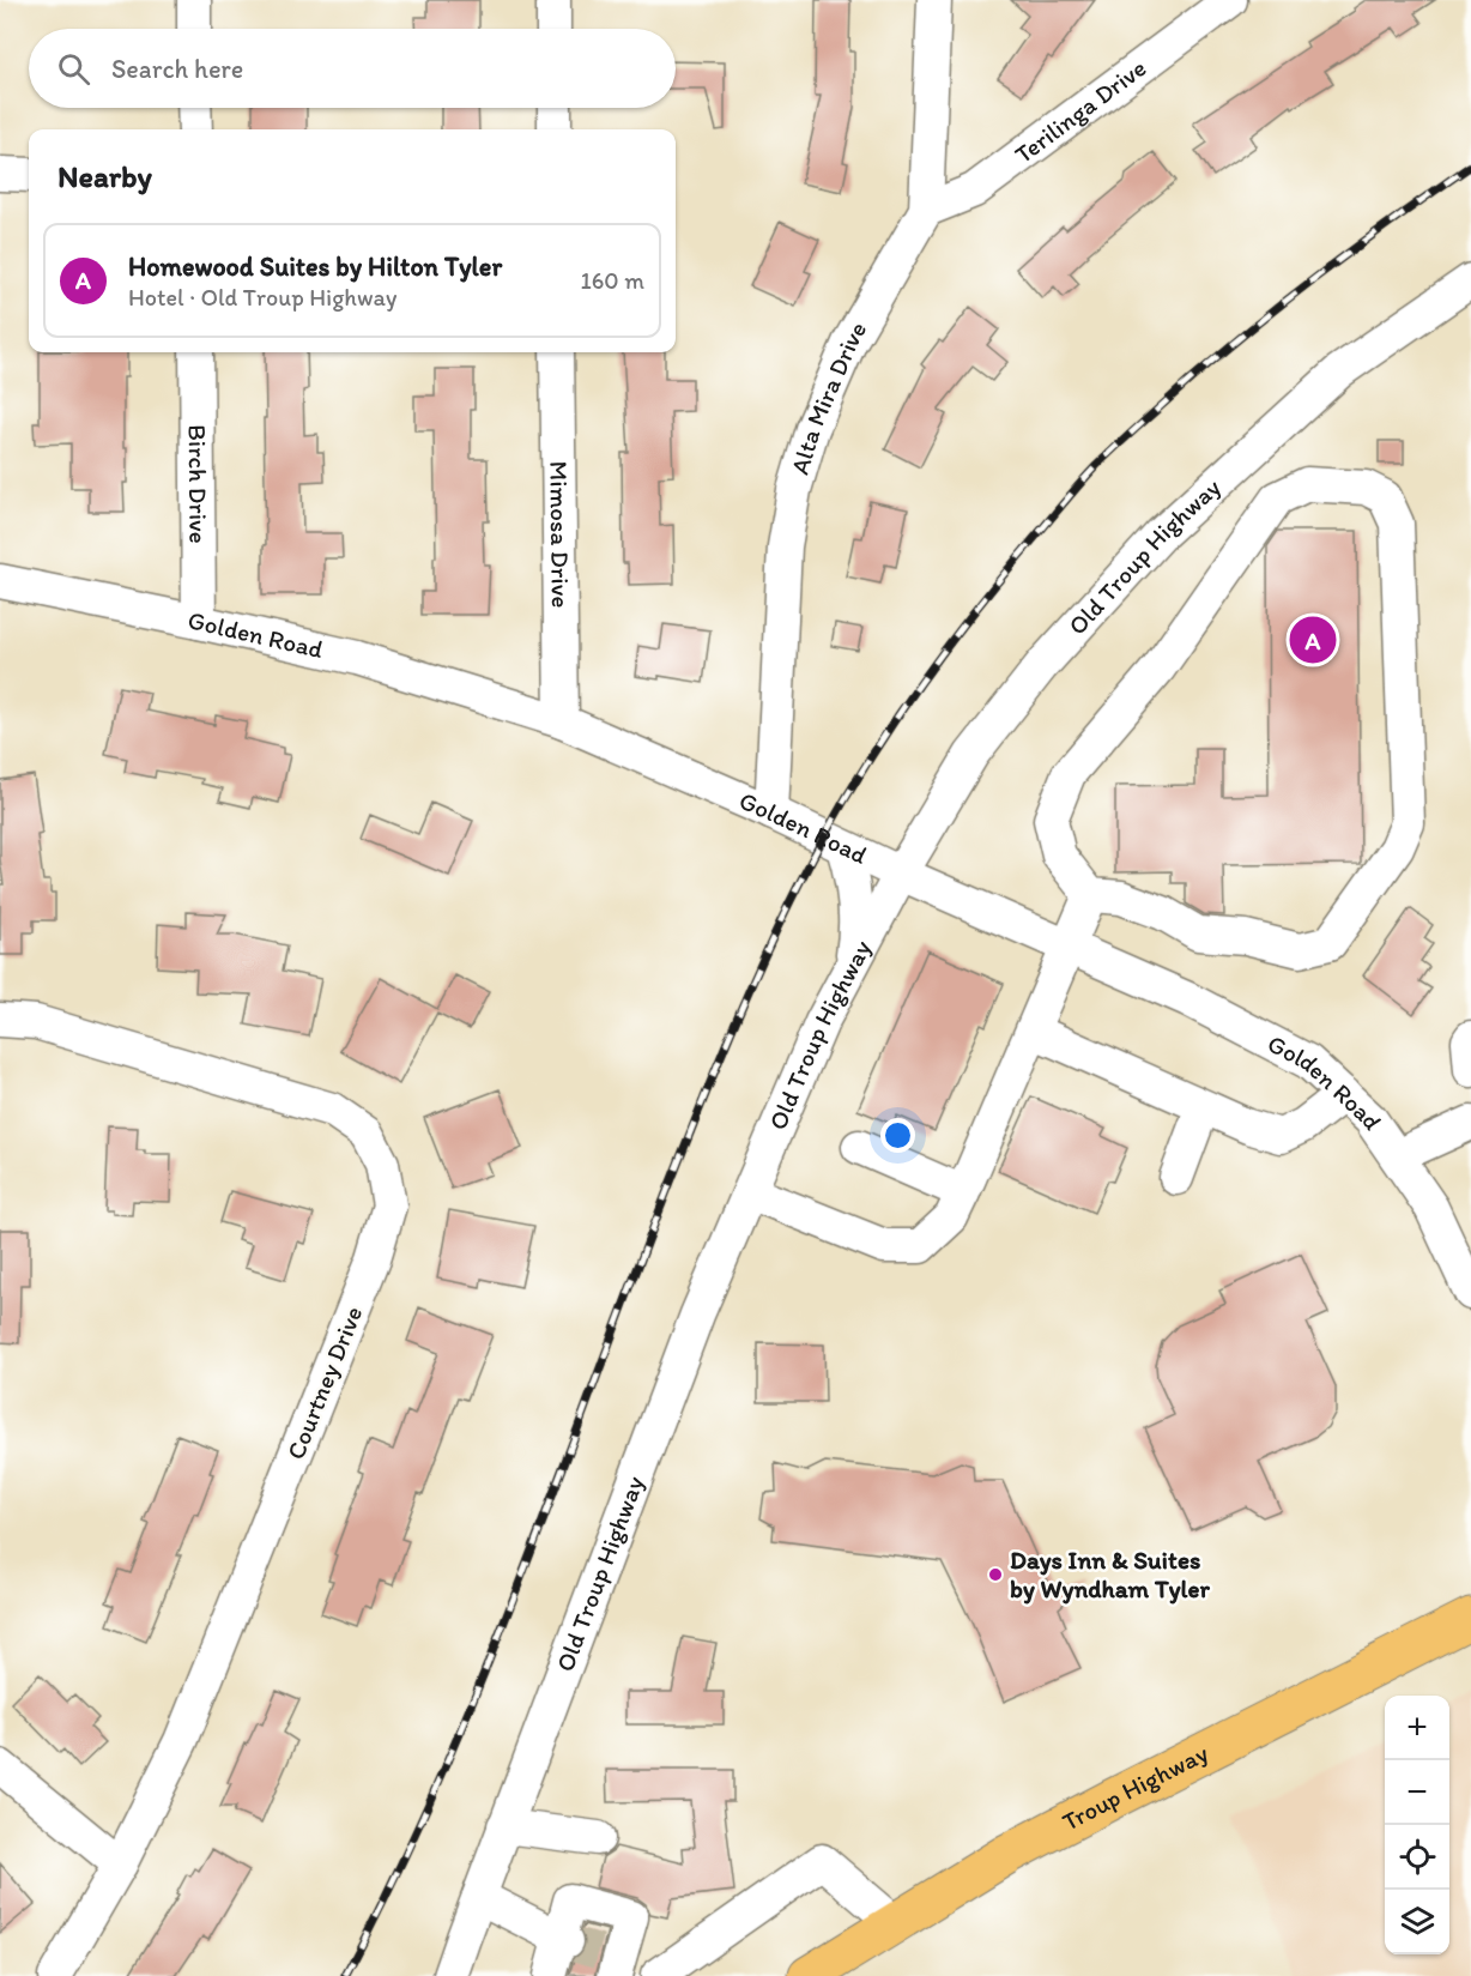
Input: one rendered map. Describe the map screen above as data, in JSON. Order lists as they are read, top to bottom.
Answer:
{
  "streets": {
    "main road": ["Troup Highway"],
    "street": [
      "Terilinga Drive",
      "Alta Mira Drive",
      "Birch Drive",
      "Mimosa Drive",
      "Old Troup Highway",
      "Golden Road",
      "Courtney Drive"
    ]
  },
  "crossings": [
    ["Terilinga Drive", "Alta Mira Drive"],
    ["Alta Mira Drive", "Golden Road"],
    ["Birch Drive", "Golden Road"],
    ["Mimosa Drive", "Golden Road"],
    ["Old Troup Highway", "Golden Road"]
  ],
  "places": ["Days Inn & Suites by Wyndham Tyler"],
  "page": {
    "search": "Search here",
    "heading": "Nearby",
    "list": [
      {
        "mark": "A",
        "name": "Homewood Suites by Hilton Tyler",
        "note": "Hotel · Old Troup Highway",
        "value": "160 m"
      }
    ],
    "pins": "A",
    "map_buttons": ["+", "−"]
  }
}
